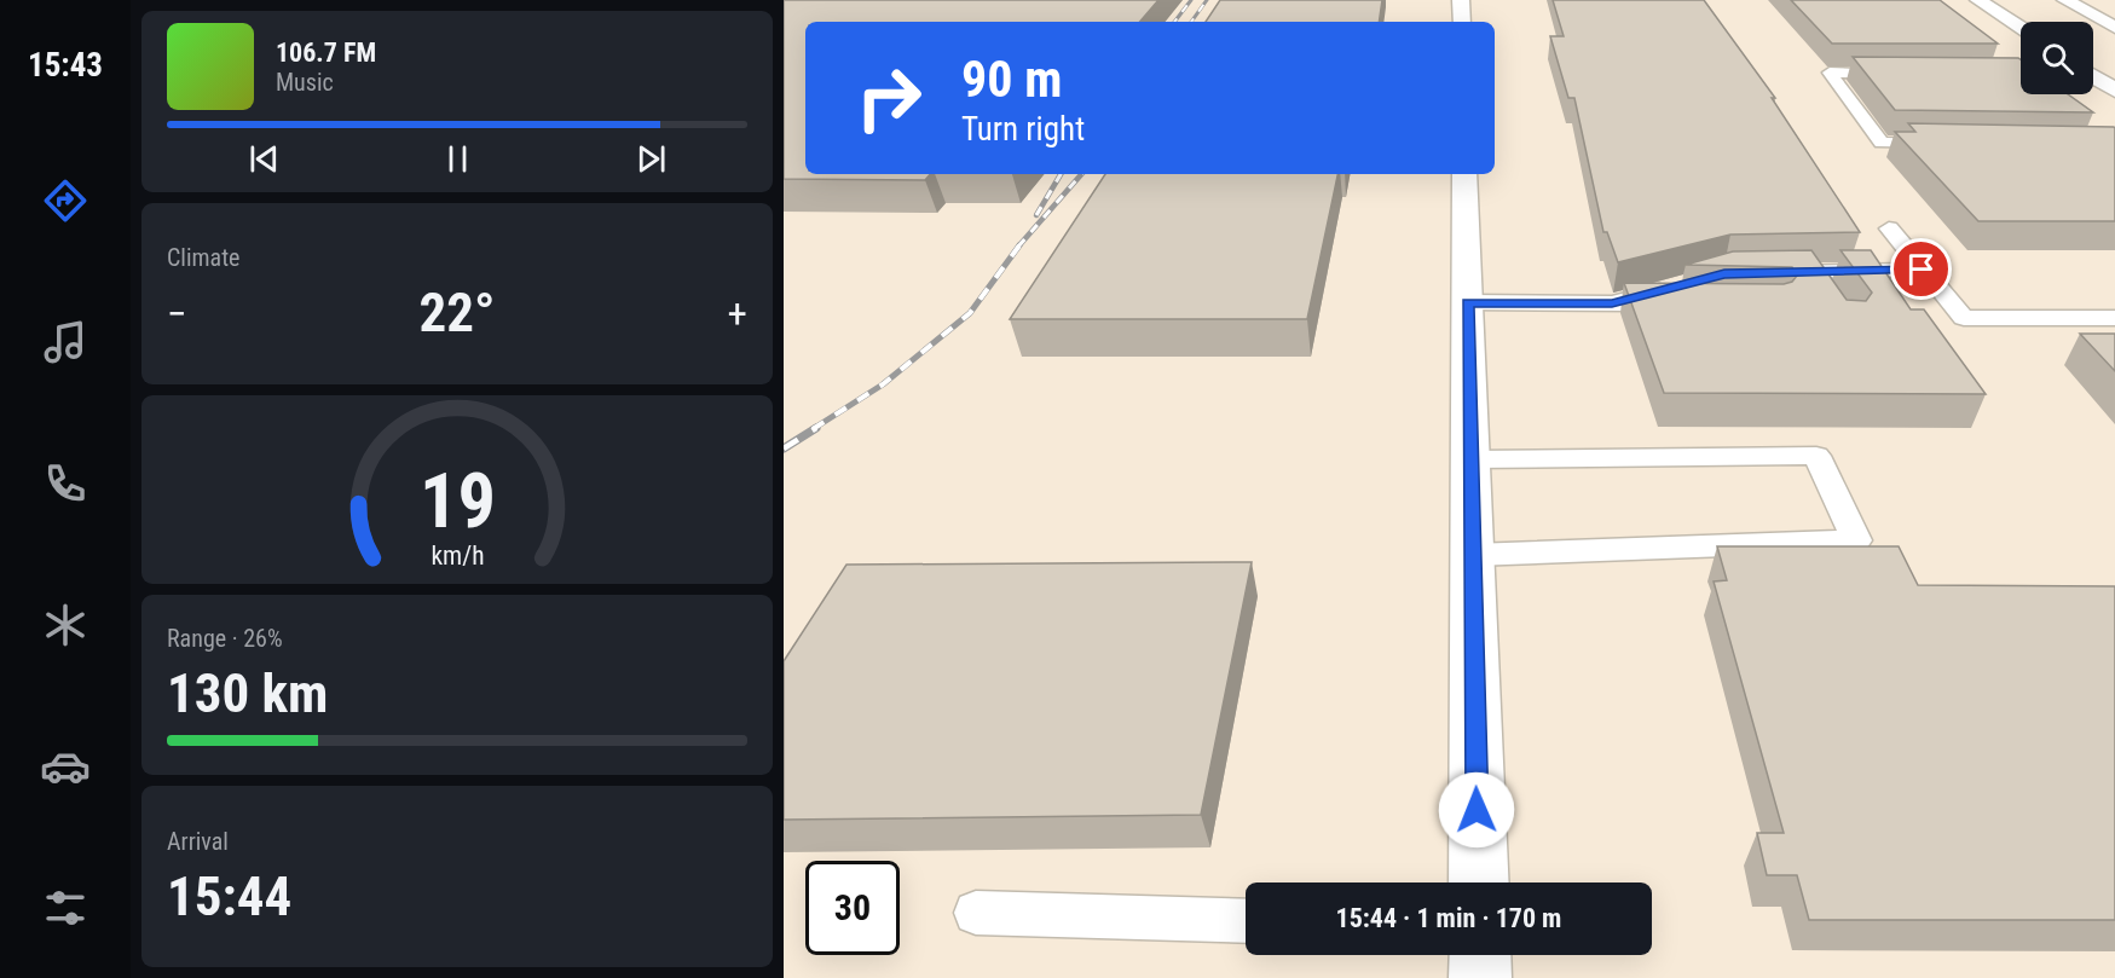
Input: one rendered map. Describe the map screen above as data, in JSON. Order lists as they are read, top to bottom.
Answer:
{
  "page": {
    "tabs": "15:43",
    "turn": ["90 m", "Turn right"],
    "song": ["106.7 FM", "Music"],
    "tile": [
      "Climate",
      ["Range · 26%", "130 km"],
      ["Arrival", "15:44"]
    ],
    "heat": ["−", "22°", "+"],
    "limit": "30",
    "trip": "15:44 · 1 min · 170 m",
    "gauge": ["19", "km/h"]
  }
}
